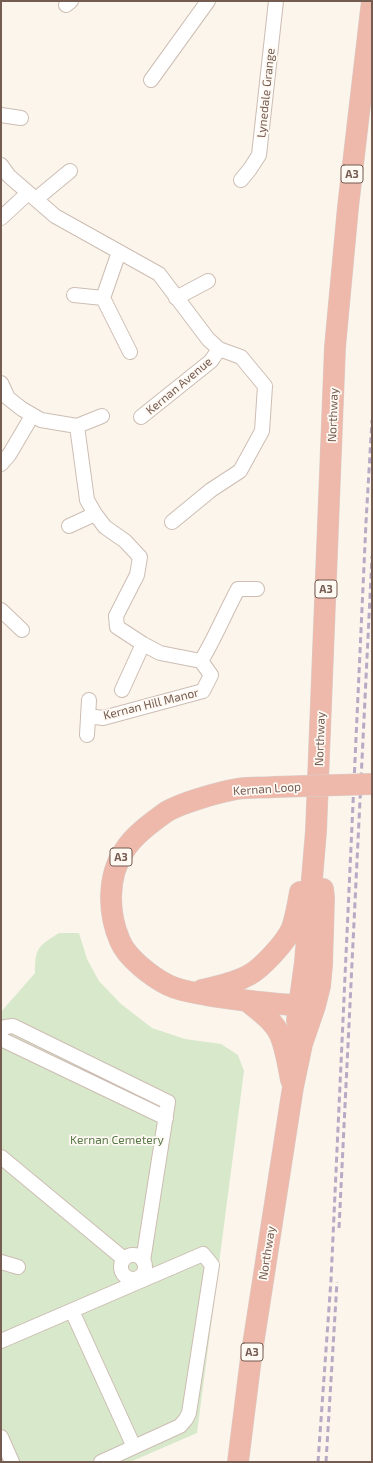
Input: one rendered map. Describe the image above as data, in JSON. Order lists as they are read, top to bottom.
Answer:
{
  "streets": {
    "highway": ["A3", "Northway", "Kernan Loop"],
    "street": ["Lynedale Grange", "Kernan Avenue", "Kernan Hill Manor"]
  },
  "crossings": [
    ["A3", "Northway"],
    ["A3", "Kernan Loop"]
  ],
  "parks": ["Kernan Cemetery"]
}
